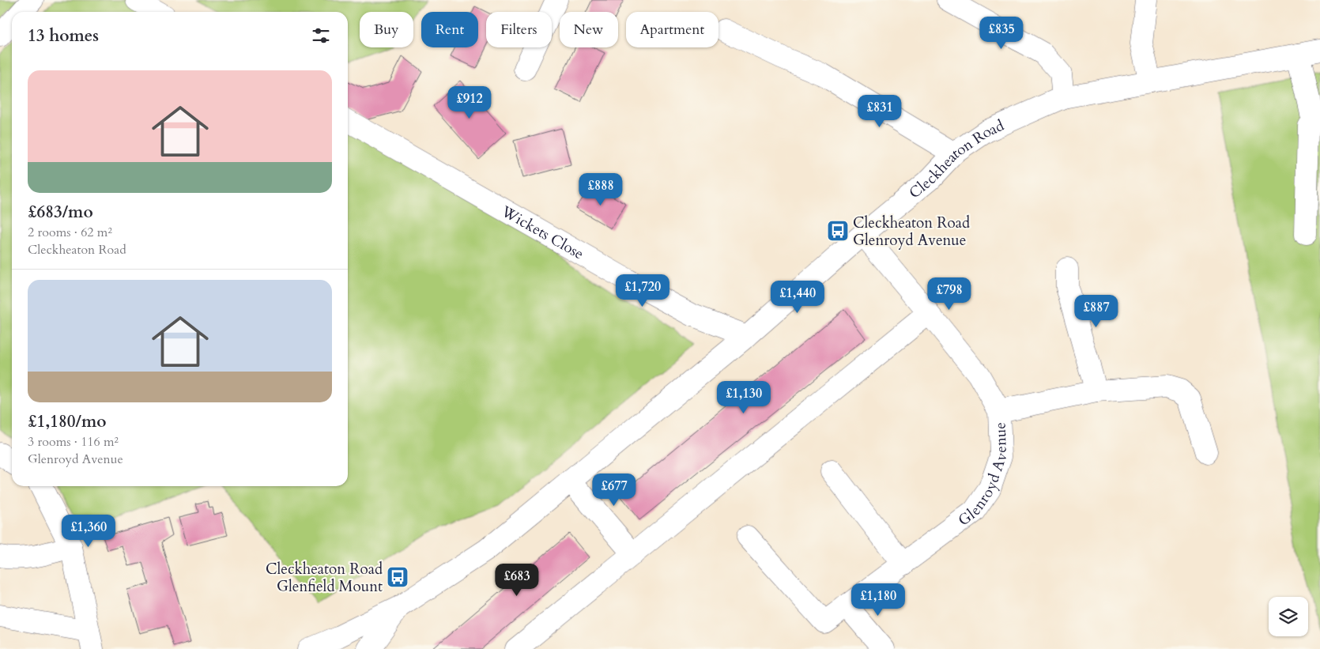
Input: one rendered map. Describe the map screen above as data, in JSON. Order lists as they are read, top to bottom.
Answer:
{
  "streets": {
    "street": ["Cleckheaton Road", "Wickets Close", "Glenroyd Avenue"]
  },
  "crossings": [
    ["Cleckheaton Road", "Wickets Close"],
    ["Cleckheaton Road", "Glenroyd Avenue"]
  ],
  "places": {
    "bus stop": ["Cleckheaton Road Glenroyd Avenue", "Cleckheaton Road Glenfield Mount"]
  },
  "page": {
    "chip": [
      "Buy",
      "Rent",
      "Filters",
      "New",
      "Apartment"
    ],
    "heading": "13 homes",
    "price": [
      "£835",
      "£912",
      "£831",
      "£888",
      "£1,720",
      "£798",
      "£1,440",
      "£887",
      "£1,130",
      "£677",
      "£1,360",
      "£683",
      "£1,180"
    ],
    "list": [
      {
        "name": "£683/mo",
        "note": "2 rooms · 62 m² · Cleckheaton Road"
      },
      {
        "name": "£1,180/mo",
        "note": "3 rooms · 116 m² · Glenroyd Avenue"
      }
    ]
  }
}
